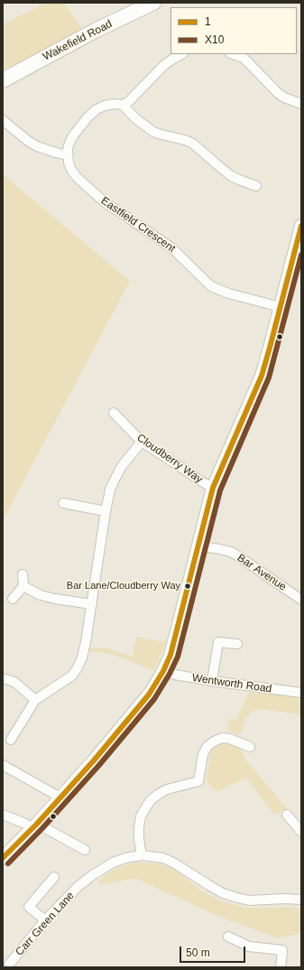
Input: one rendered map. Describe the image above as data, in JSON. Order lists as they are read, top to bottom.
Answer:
{
  "streets": {
    "main road": ["Wakefield Road"],
    "street": [
      "Eastfield Crescent",
      "Cloudberry Way",
      "Bar Avenue",
      "Wentworth Road",
      "Carr Green Lane"
    ]
  },
  "places": ["Bar Lane/Cloudberry Way"],
  "lines": ["transit line 1", "transit line X10"],
  "legend": ["1", "X10"],
  "scale_bar": "50 m"
}
